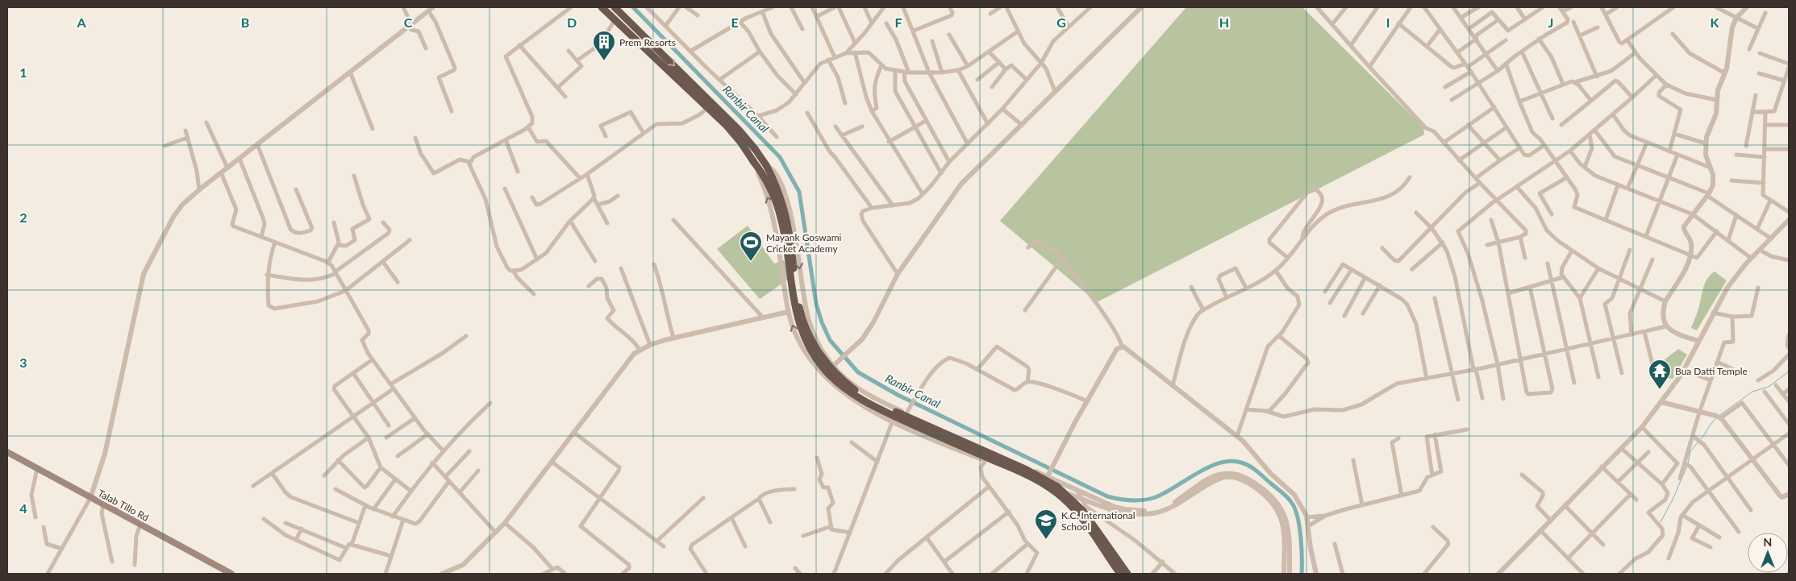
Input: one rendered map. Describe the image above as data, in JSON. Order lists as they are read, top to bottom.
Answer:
{
  "streets": {
    "main road": ["Talab Tillo Rd"]
  },
  "water": ["Ranbir Canal"],
  "places": {
    "building": ["Prem Resorts"],
    "sports": ["Mayank Goswami Cricket Academy"],
    "temple": ["Bua Datti Temple"],
    "school or university": ["K.C. International School"]
  },
  "north": "top",
  "grid": {
    "columns": [
      "A",
      "B",
      "C",
      "D",
      "E",
      "F",
      "G",
      "H",
      "I",
      "J",
      "K"
    ],
    "rows": [
      "1",
      "2",
      "3",
      "4"
    ]
  }
}
